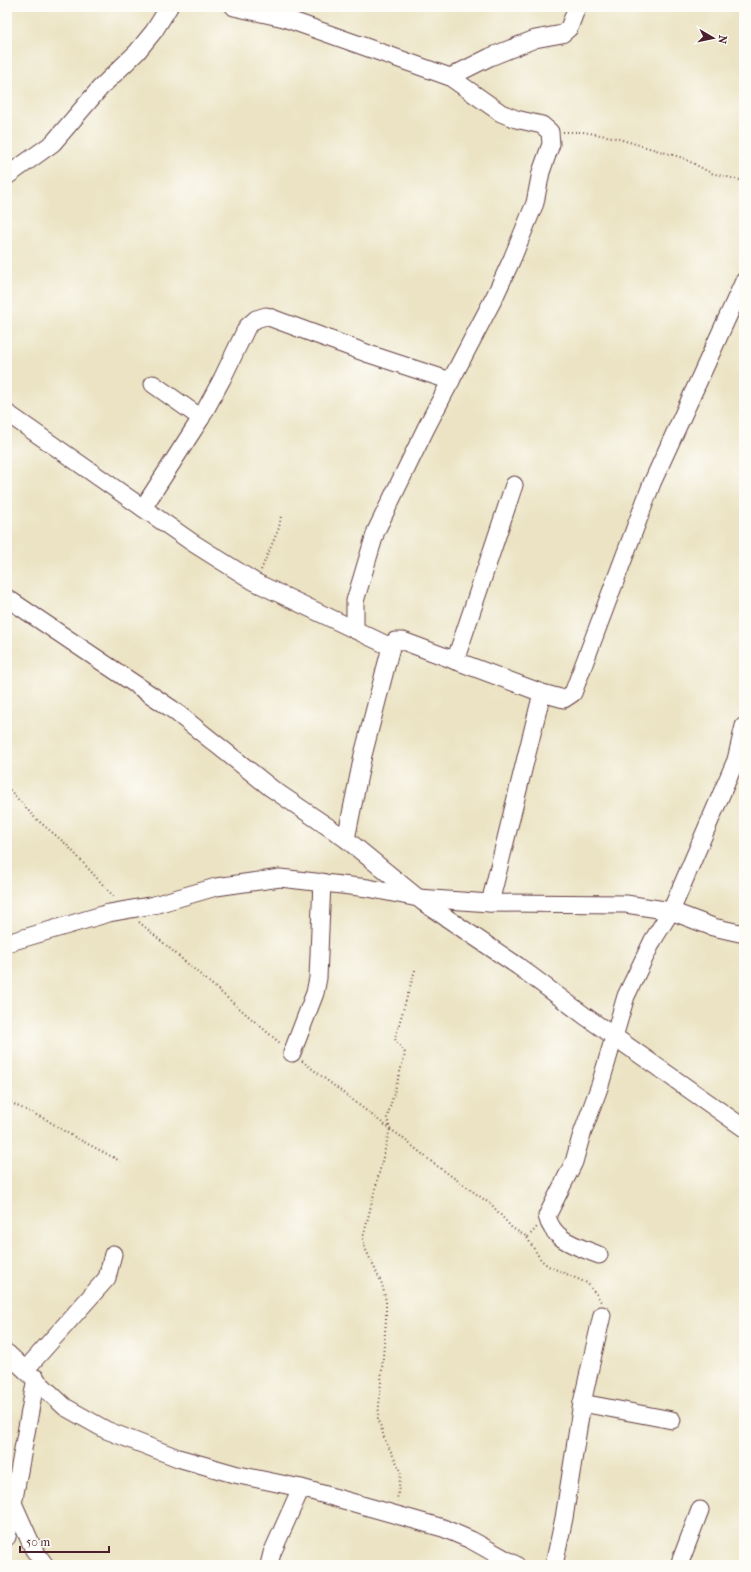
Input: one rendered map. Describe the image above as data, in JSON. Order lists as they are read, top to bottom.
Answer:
{
  "scale_bar": "50 m",
  "north": "right"
}
